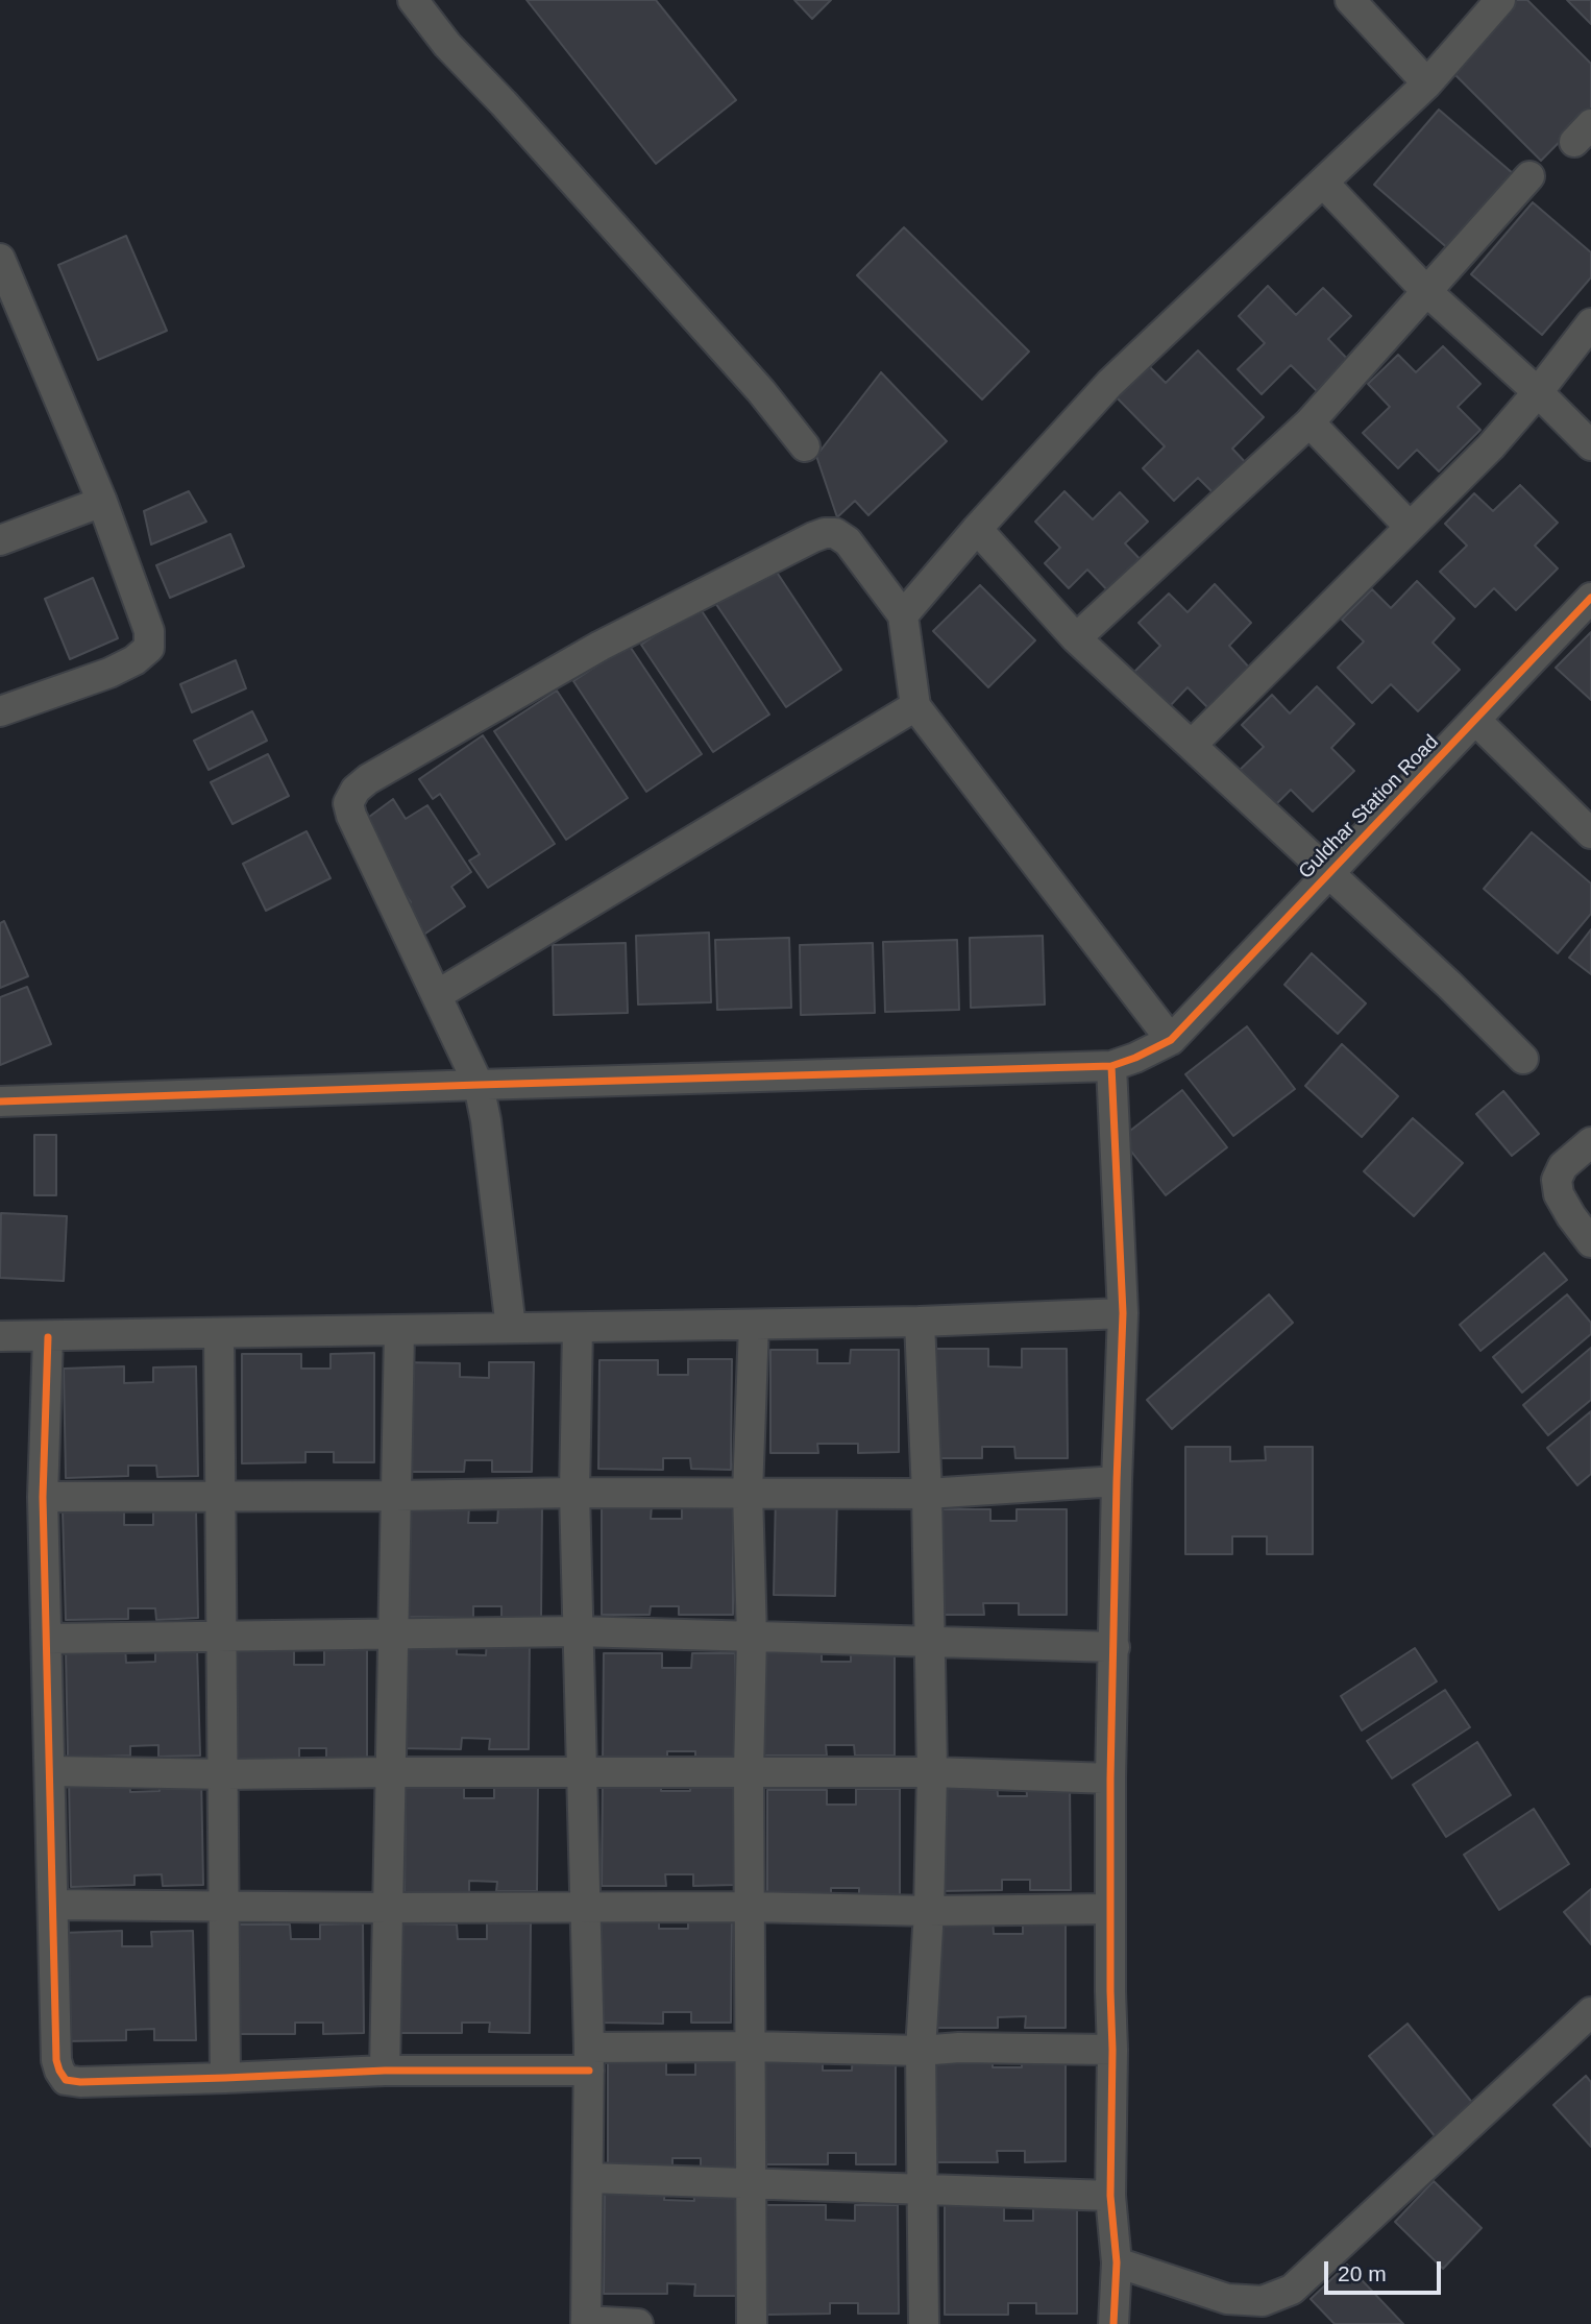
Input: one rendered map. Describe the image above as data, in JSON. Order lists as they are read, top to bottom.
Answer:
{
  "streets": {
    "street": ["Guldhar Station Road"]
  },
  "scale_bar": "20 m"
}
